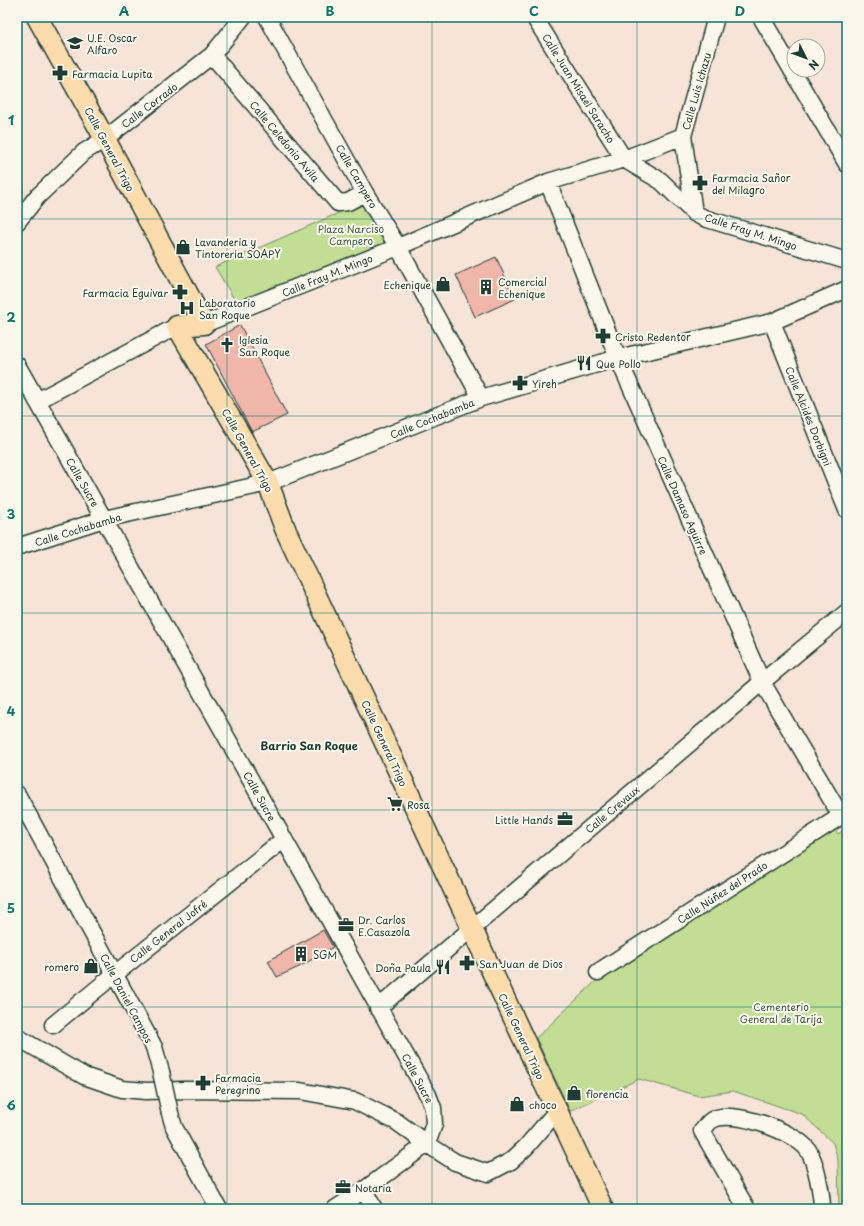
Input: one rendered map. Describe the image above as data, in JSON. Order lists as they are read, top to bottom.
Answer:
{
  "streets": {
    "main road": ["Calle General Trigo", "Calle Fray M. Mingo"],
    "street": [
      "Calle Juan Misael Saracho",
      "Calle Luis Ichazu",
      "Calle Corrado",
      "Calle Celedonio Avila",
      "Calle Campero",
      "Calle Alcides Dorbigni",
      "Calle Cochabamba",
      "Calle Sucre",
      "Calle Damaso Aguirre",
      "Calle Crevaux",
      "Calle Núñez del Prado",
      "Calle General Jofré",
      "Calle Daniel Campos"
    ]
  },
  "crossings": [
    ["Calle Juan Misael Saracho", "Calle Fray M. Mingo"],
    ["Calle Luis Ichazu", "Calle Fray M. Mingo"],
    ["Calle Corrado", "Calle Celedonio Avila"],
    ["Calle Corrado", "Calle General Trigo"],
    ["Calle Celedonio Avila", "Calle Campero"],
    ["Calle General Trigo", "Calle Fray M. Mingo"],
    ["Calle General Trigo", "Calle Cochabamba"],
    ["Calle General Trigo", "Calle Crevaux"],
    ["Calle Campero", "Calle Fray M. Mingo"],
    ["Calle Campero", "Calle Cochabamba"],
    ["Calle Fray M. Mingo", "Calle Sucre"],
    ["Calle Fray M. Mingo", "Calle Damaso Aguirre"],
    ["Calle Alcides Dorbigni", "Calle Cochabamba"],
    ["Calle Cochabamba", "Calle Sucre"],
    ["Calle Cochabamba", "Calle Damaso Aguirre"],
    ["Calle Sucre", "Calle Crevaux"],
    ["Calle Sucre", "Calle General Jofré"],
    ["Calle Damaso Aguirre", "Calle Crevaux"],
    ["Calle Damaso Aguirre", "Calle Núñez del Prado"],
    ["Calle General Jofré", "Calle Daniel Campos"]
  ],
  "districts": ["Barrio San Roque"],
  "parks": ["Plaza Narciso Campero", "Cementerio General de Tarija"],
  "places": {
    "school or university": ["U.E. Oscar Alfaro"],
    "pharmacy": [
      "Farmacia Lupita",
      "Farmacia Sañor del Milagro",
      "Farmacia Eguivar",
      "Cristo Redentor",
      "Yireh",
      "San Juan de Dios",
      "Farmacia Peregrino"
    ],
    "shop": [
      "Lavanderia y Tintoreria SOAPY",
      "Echenique",
      "romero",
      "florencia",
      "choco"
    ],
    "building": ["Comercial Echenique", "SGM"],
    "hospital": ["Laboratorio San Roque"],
    "church": ["Iglesia San Roque"],
    "restaurant": ["Que Pollo", "Doña Paula"],
    "supermarket": ["Rosa"],
    "office": ["Little Hands", "Dr. Carlos E.Casazola", "Notaria"]
  },
  "north": "bottom right",
  "grid": {
    "columns": [
      "A",
      "B",
      "C",
      "D"
    ],
    "rows": [
      "1",
      "2",
      "3",
      "4",
      "5",
      "6"
    ]
  }
}
